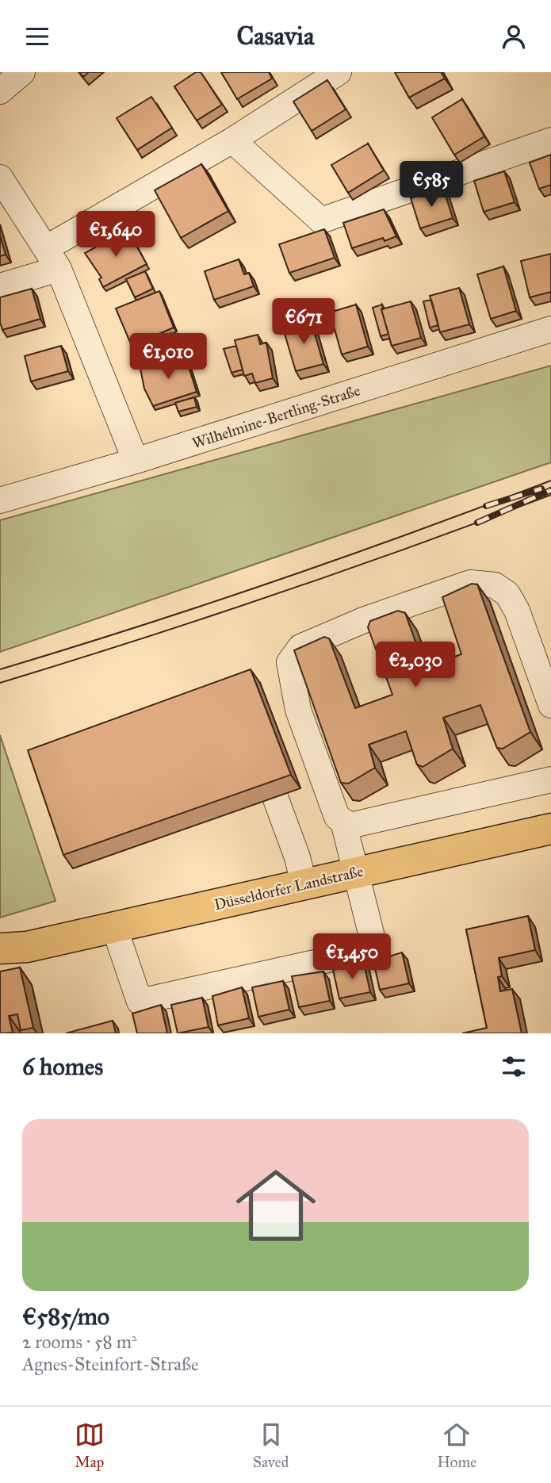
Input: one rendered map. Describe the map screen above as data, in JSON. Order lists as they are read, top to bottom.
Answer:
{
  "streets": {
    "main road": ["Düsseldorfer Landstraße"],
    "street": ["Wilhelmine-Bertling-Straße"]
  },
  "page": {
    "header": "Casavia",
    "price": [
      "€585",
      "€1,640",
      "€671",
      "€1,010",
      "€2,030",
      "€1,450"
    ],
    "heading": "6 homes",
    "list": [
      {
        "name": "€585/mo",
        "note": "2 rooms · 58 m² · Agnes-Steinfort-Straße"
      }
    ],
    "tabs": ["Map", "Saved", "Home"]
  }
}
